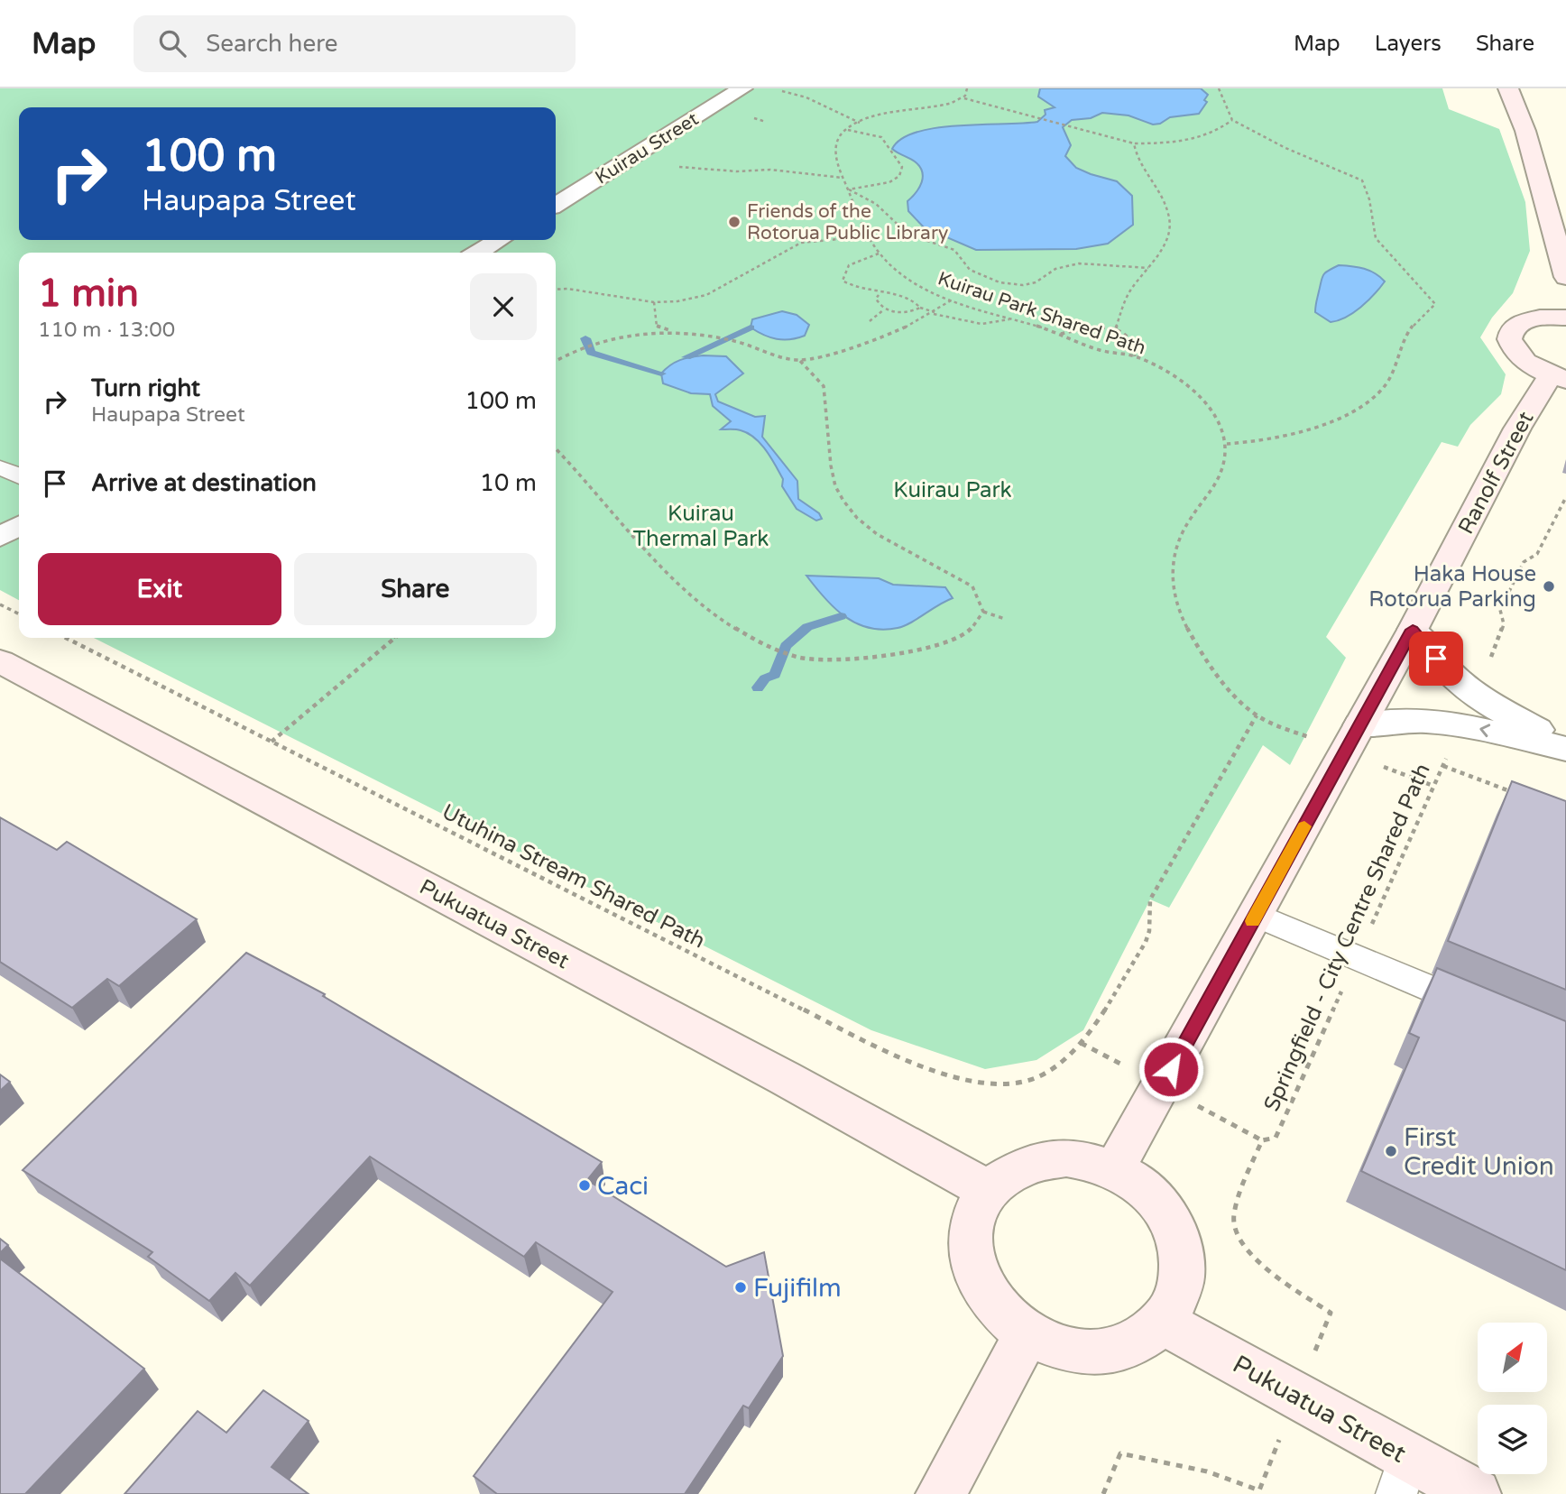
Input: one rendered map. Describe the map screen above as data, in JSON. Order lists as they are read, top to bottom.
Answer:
{
  "streets": {
    "main road": ["Ranolf Street", "Pukuatua Street"],
    "street": ["Kuirau Street"],
    "path": ["Kuirau Park Shared Path", "Utuhina Stream Shared Path", "Springfield - City Centre Shared Path"]
  },
  "crossings": [
    ["Ranolf Street", "Pukuatua Street"]
  ],
  "parks": ["Kuirau Park", "Kuirau Thermal Park"],
  "places": [
    "Friends of the Rotorua Public Library",
    "Haka House Rotorua Parking",
    "First Credit Union",
    "Caci",
    "Fujifilm"
  ],
  "north": "top right",
  "page": {
    "header": "Map",
    "search": "Search here",
    "nav": ["Map", "Layers", "Share"],
    "turn": ["100 m", "Haupapa Street"],
    "heading": ["1 min", "110 m · 13:00"],
    "list": [
      {
        "name": "Turn right",
        "note": "Haupapa Street",
        "value": "100 m"
      },
      {
        "name": "Arrive at destination",
        "value": "10 m"
      }
    ],
    "buttons": ["Exit", "Share"]
  }
}
